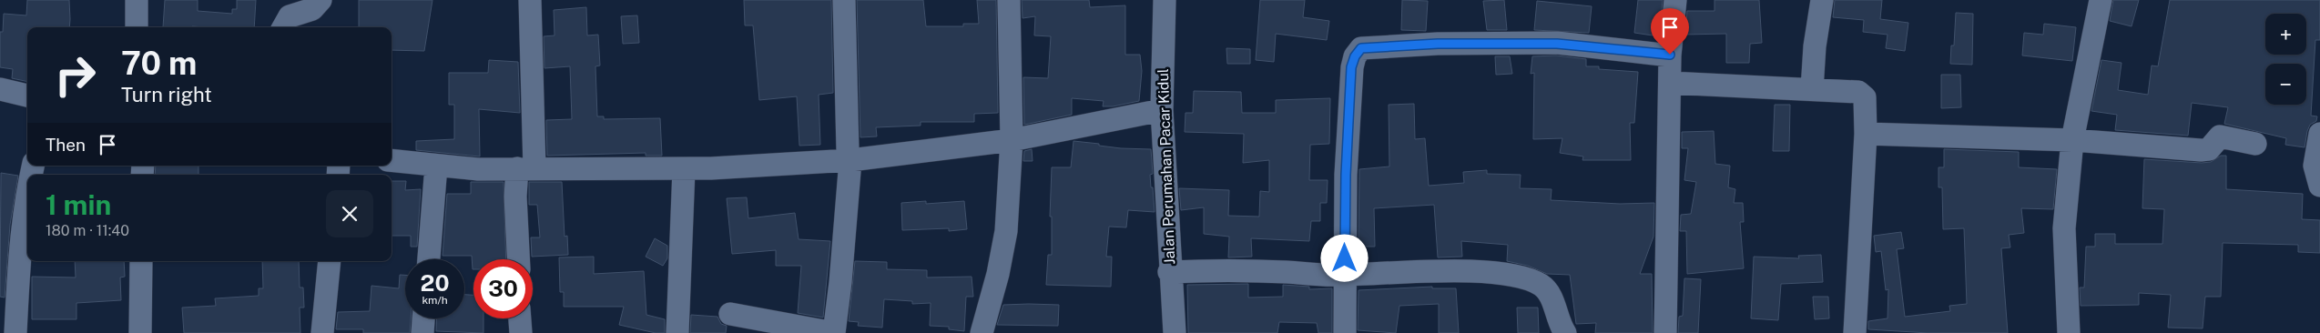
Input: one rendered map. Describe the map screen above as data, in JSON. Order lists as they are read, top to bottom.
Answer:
{
  "streets": {
    "street": ["Jalan Perumahan Pacar Kidul"]
  },
  "page": {
    "map_buttons": ["+", "−"],
    "turn": ["70 m", "Turn right"],
    "then": "Then",
    "heading": ["1 min", "180 m · 11:40"],
    "speed": "20 km/h",
    "limit": "30"
  }
}
